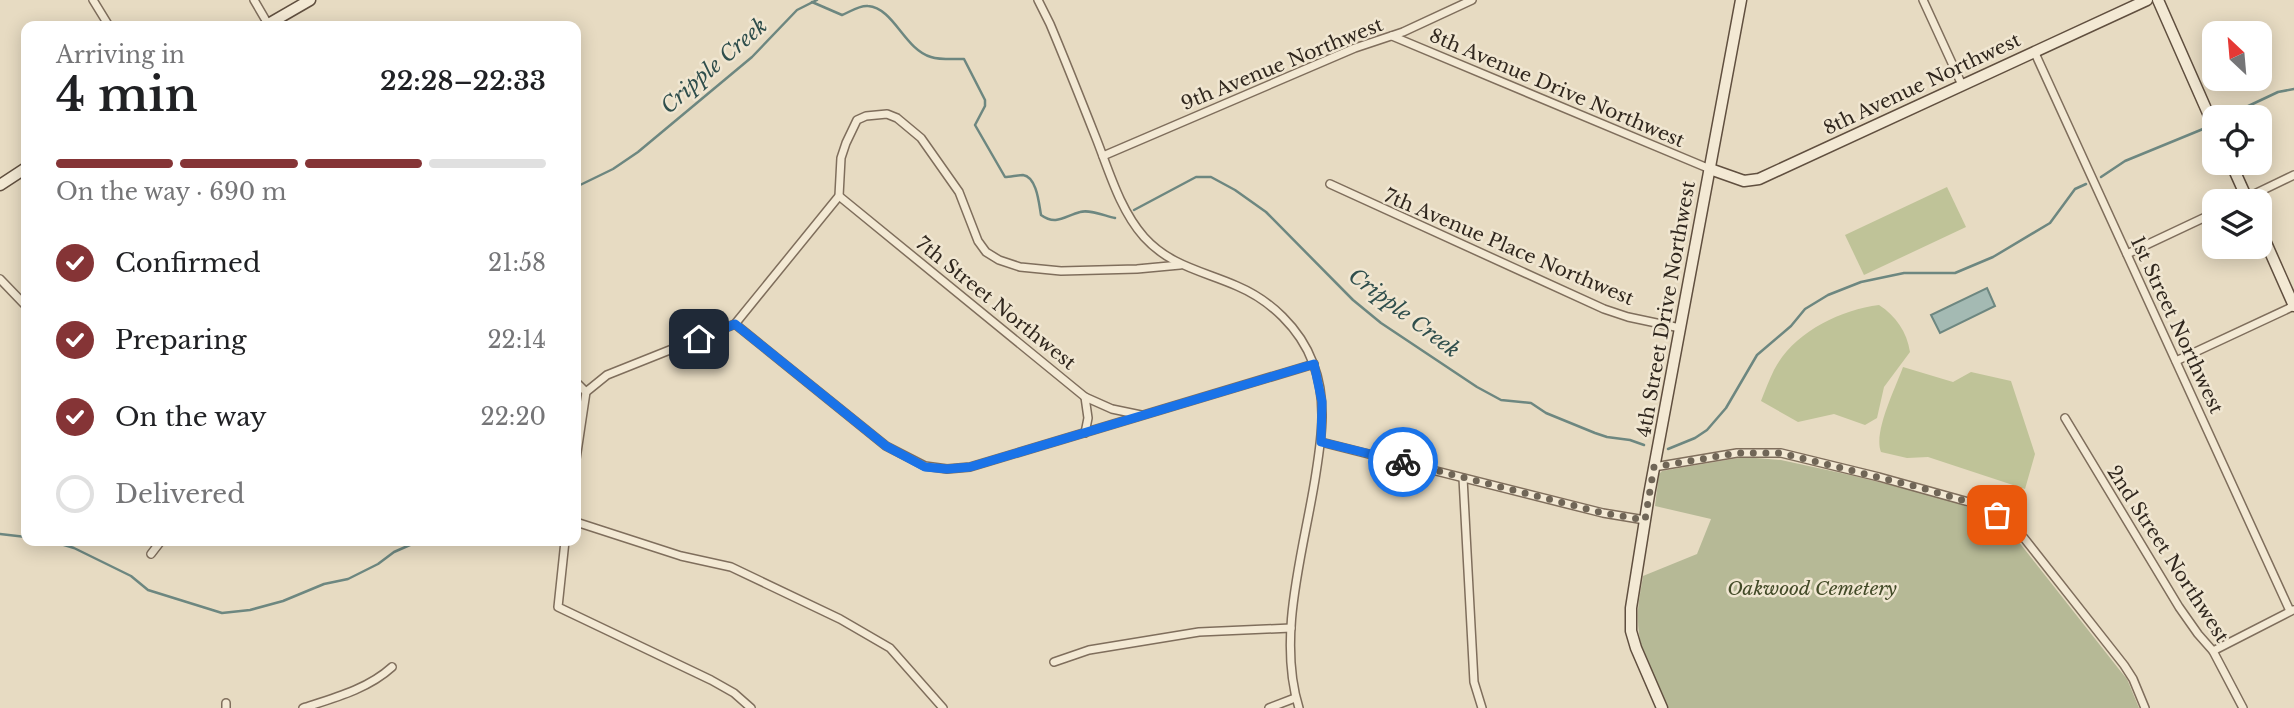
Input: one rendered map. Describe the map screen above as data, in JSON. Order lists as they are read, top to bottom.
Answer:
{
  "streets": {
    "main road": ["8th Avenue Northwest", "4th Street Drive Northwest"],
    "street": [
      "9th Avenue Northwest",
      "8th Avenue Drive Northwest",
      "7th Avenue Place Northwest",
      "7th Street Northwest",
      "1st Street Northwest",
      "2nd Street Northwest"
    ]
  },
  "crossings": [
    ["9th Avenue Northwest", "8th Avenue Drive Northwest"],
    ["8th Avenue Northwest", "8th Avenue Drive Northwest"],
    ["8th Avenue Northwest", "4th Street Drive Northwest"],
    ["8th Avenue Northwest", "1st Street Northwest"],
    ["8th Avenue Drive Northwest", "4th Street Drive Northwest"],
    ["7th Avenue Place Northwest", "4th Street Drive Northwest"]
  ],
  "water": ["Cripple Creek"],
  "parks": ["Oakwood Cemetery"],
  "north": "top left",
  "page": {
    "heading": ["4 min", "Arriving in", "22:28–22:33"],
    "bar": "On the way · 690 m",
    "list": [
      ["Confirmed", "21:58"],
      ["Preparing", "22:14"],
      ["On the way", "22:20"],
      "Delivered"
    ]
  }
}
